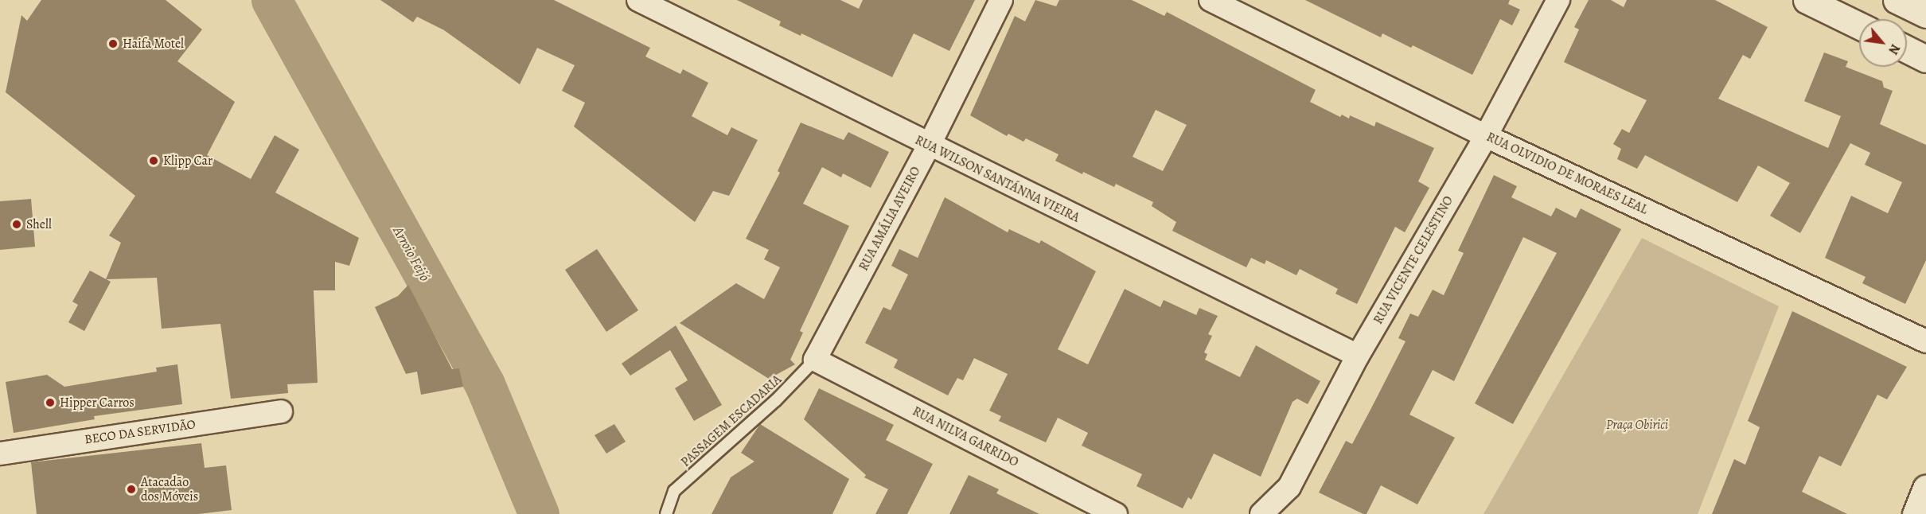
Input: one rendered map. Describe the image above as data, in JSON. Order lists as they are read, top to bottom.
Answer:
{
  "streets": {
    "street": [
      "RUA OLVIDIO DE MORAES LEAL",
      "RUA WILSON SANTÁNNA VIEIRA",
      "RUA AMÁLIA AVEIRO",
      "RUA VICENTE CELESTINO",
      "BECO DA SERVIDÃO",
      "RUA NILVA GARRIDO"
    ],
    "lane": ["PASSAGEM ESCADARIA"]
  },
  "crossings": [
    ["RUA OLVIDIO DE MORAES LEAL", "RUA VICENTE CELESTINO"],
    ["RUA WILSON SANTÁNNA VIEIRA", "RUA AMÁLIA AVEIRO"],
    ["RUA WILSON SANTÁNNA VIEIRA", "RUA VICENTE CELESTINO"],
    ["RUA AMÁLIA AVEIRO", "PASSAGEM ESCADARIA"],
    ["RUA AMÁLIA AVEIRO", "RUA NILVA GARRIDO"],
    ["PASSAGEM ESCADARIA", "RUA NILVA GARRIDO"]
  ],
  "water": ["Arroio Feijó"],
  "parks": ["Praça Obirici"],
  "places": [
    "Haifa Motel",
    "Klipp Car",
    "Shell",
    "Hipper Carros",
    "Atacadão dos Móveis"
  ],
  "north": "bottom right"
}
